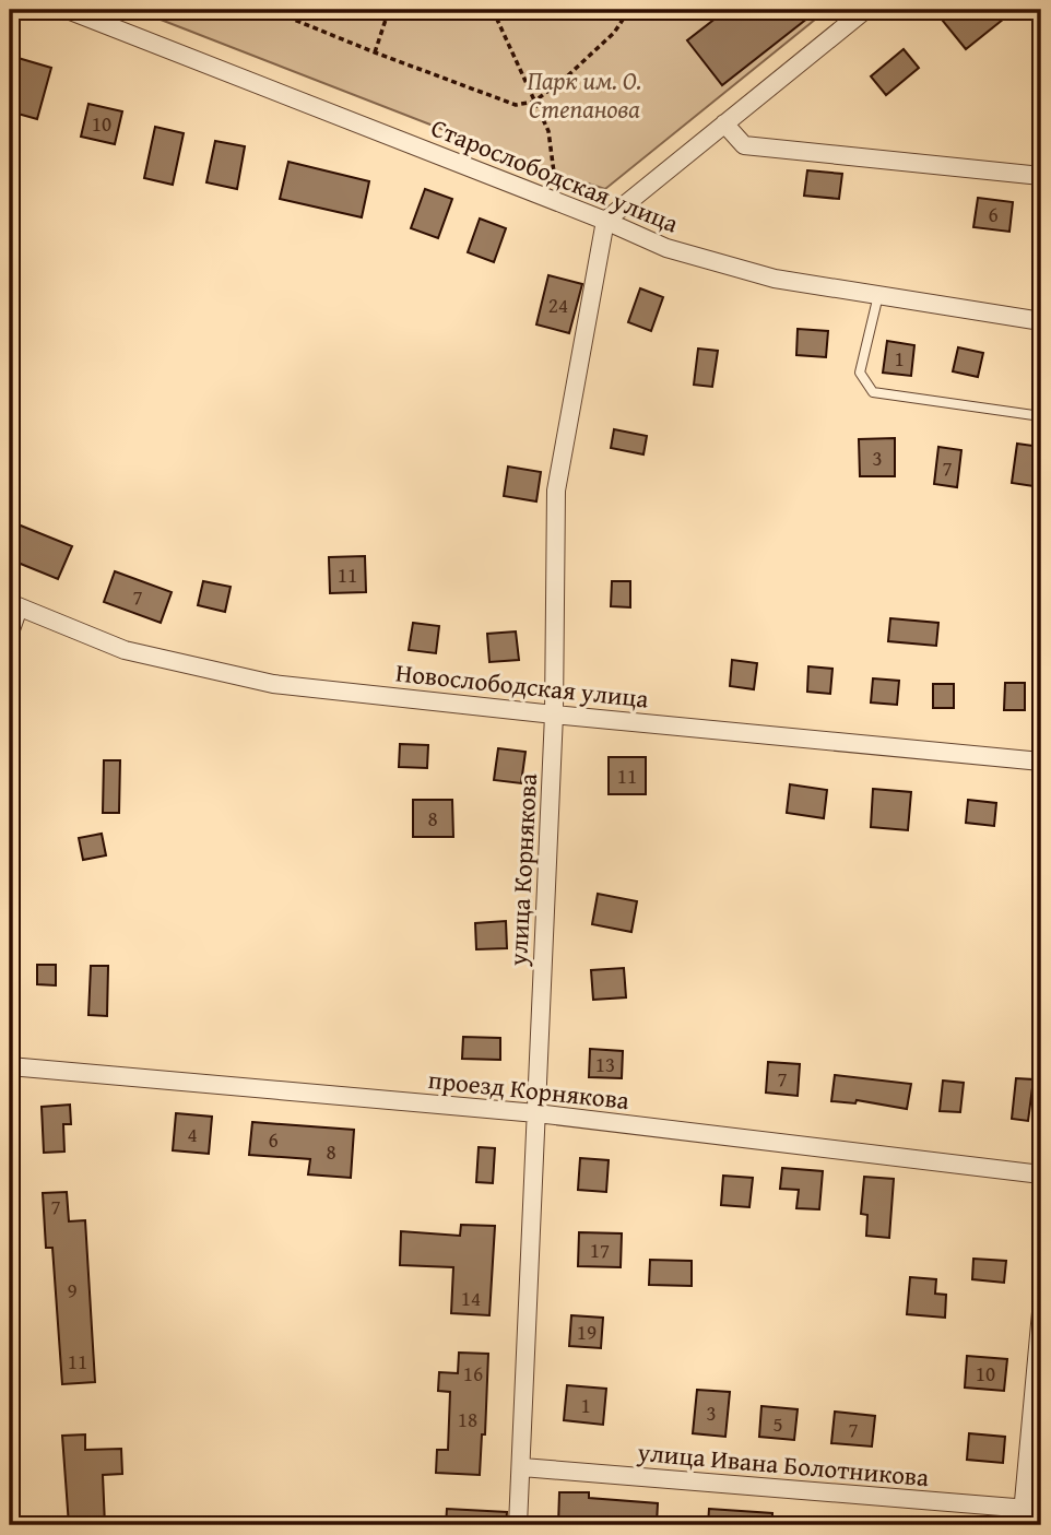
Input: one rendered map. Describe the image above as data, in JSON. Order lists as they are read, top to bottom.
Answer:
{
  "streets": {
    "street": [
      "Старослободская улица",
      "Новослободская улица",
      "улица Корнякова",
      "проезд Корнякова",
      "улица Ивана Болотникова"
    ]
  },
  "crossings": [
    ["Старослободская улица", "улица Корнякова"],
    ["Новослободская улица", "улица Корнякова"],
    ["улица Корнякова", "проезд Корнякова"],
    ["улица Корнякова", "улица Ивана Болотникова"]
  ],
  "parks": ["Парк им. О. Степанова"],
  "house_numbers": [
    "10",
    "6",
    "24",
    "1",
    "3",
    "7",
    "11",
    "7",
    "11",
    "8",
    "13",
    "7",
    "4",
    "6",
    "8",
    "7",
    "17",
    "9",
    "14",
    "19",
    "11",
    "16",
    "10",
    "1",
    "3",
    "18",
    "5",
    "7"
  ]
}
